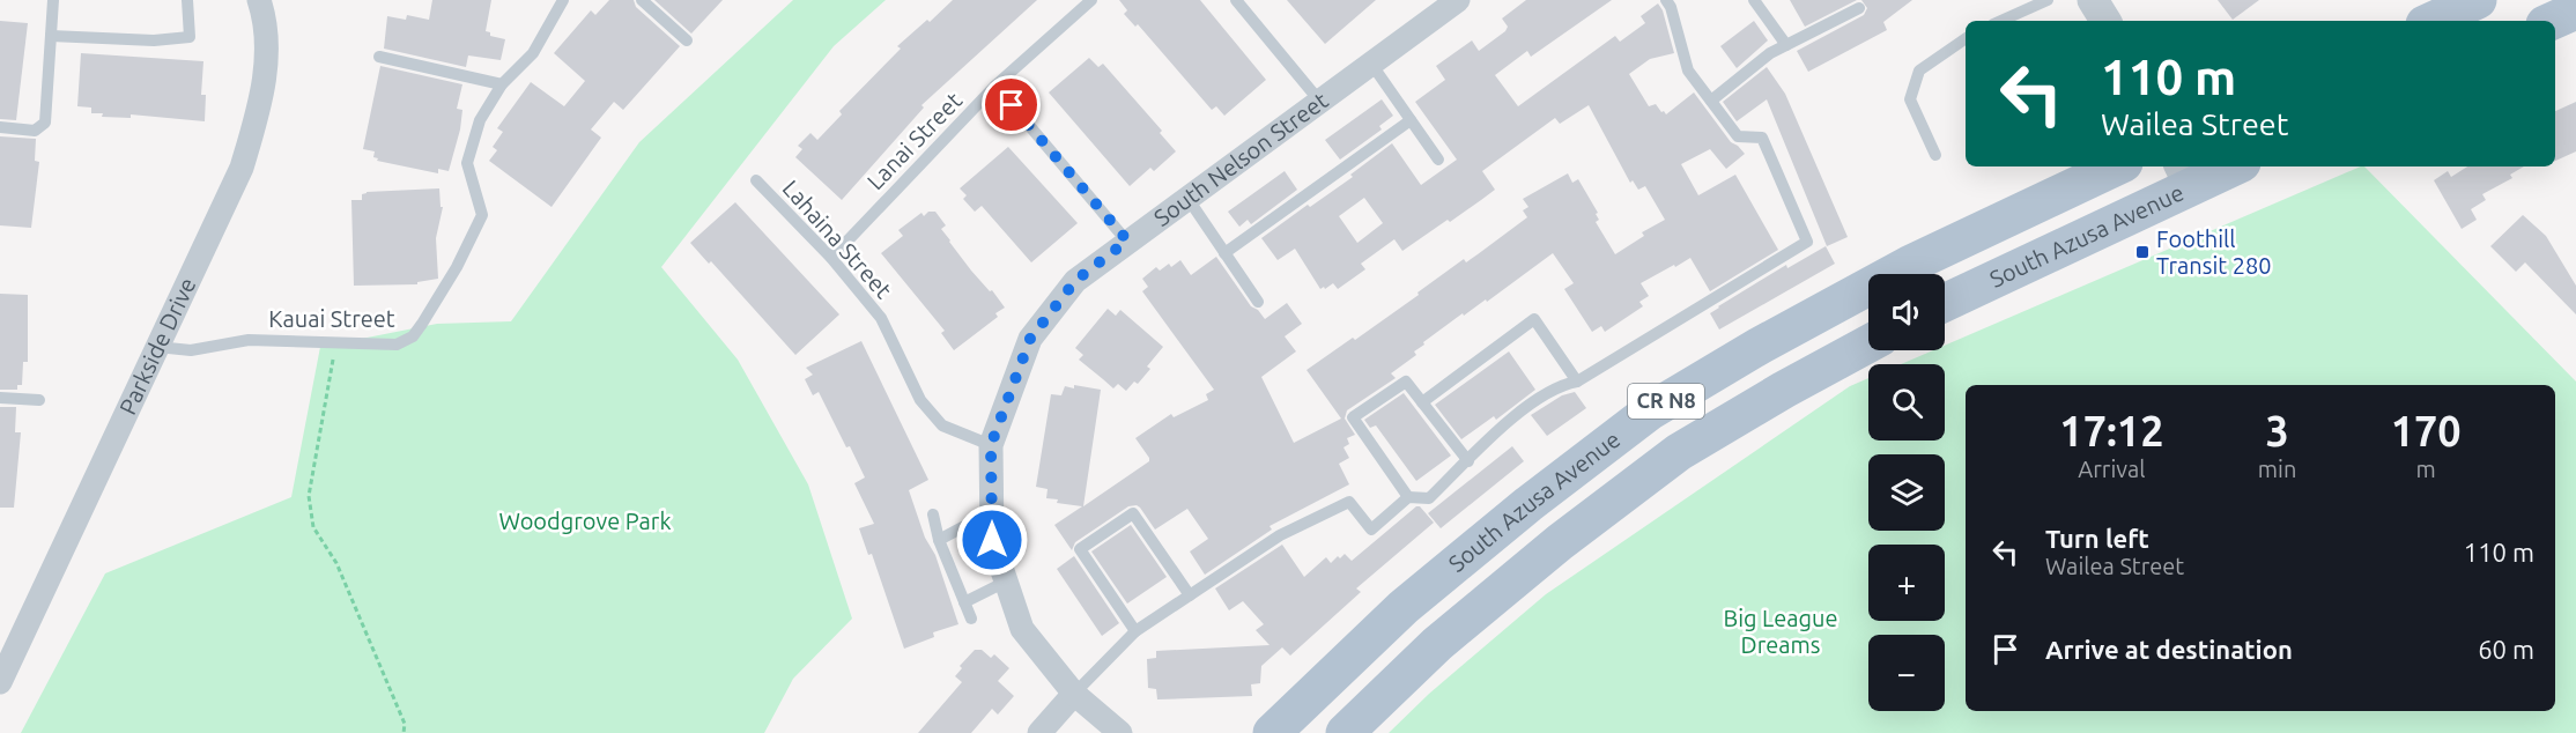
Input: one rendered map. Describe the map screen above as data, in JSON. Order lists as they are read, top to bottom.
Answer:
{
  "streets": {
    "main road": ["South Azusa Avenue", "CR N8"],
    "street": ["South Nelson Street", "Parkside Drive"],
    "lane": ["Lanai Street", "Lahaina Street", "Kauai Street"]
  },
  "crossings": [
    ["Lanai Street", "Lahaina Street"],
    ["South Nelson Street", "Lahaina Street"],
    ["Kauai Street", "Parkside Drive"]
  ],
  "parks": ["Woodgrove Park", "Big League Dreams"],
  "places": {
    "transit": ["Foothill Transit 280"]
  },
  "page": {
    "turn": ["110 m", "Wailea Street"],
    "map_buttons": ["+", "−"],
    "eta": [
      "17:12",
      "Arrival",
      "3",
      "min",
      "170",
      "m"
    ],
    "list": [
      {
        "name": "Turn left",
        "note": "Wailea Street",
        "value": "110 m"
      },
      {
        "name": "Arrive at destination",
        "value": "60 m"
      }
    ]
  }
}
